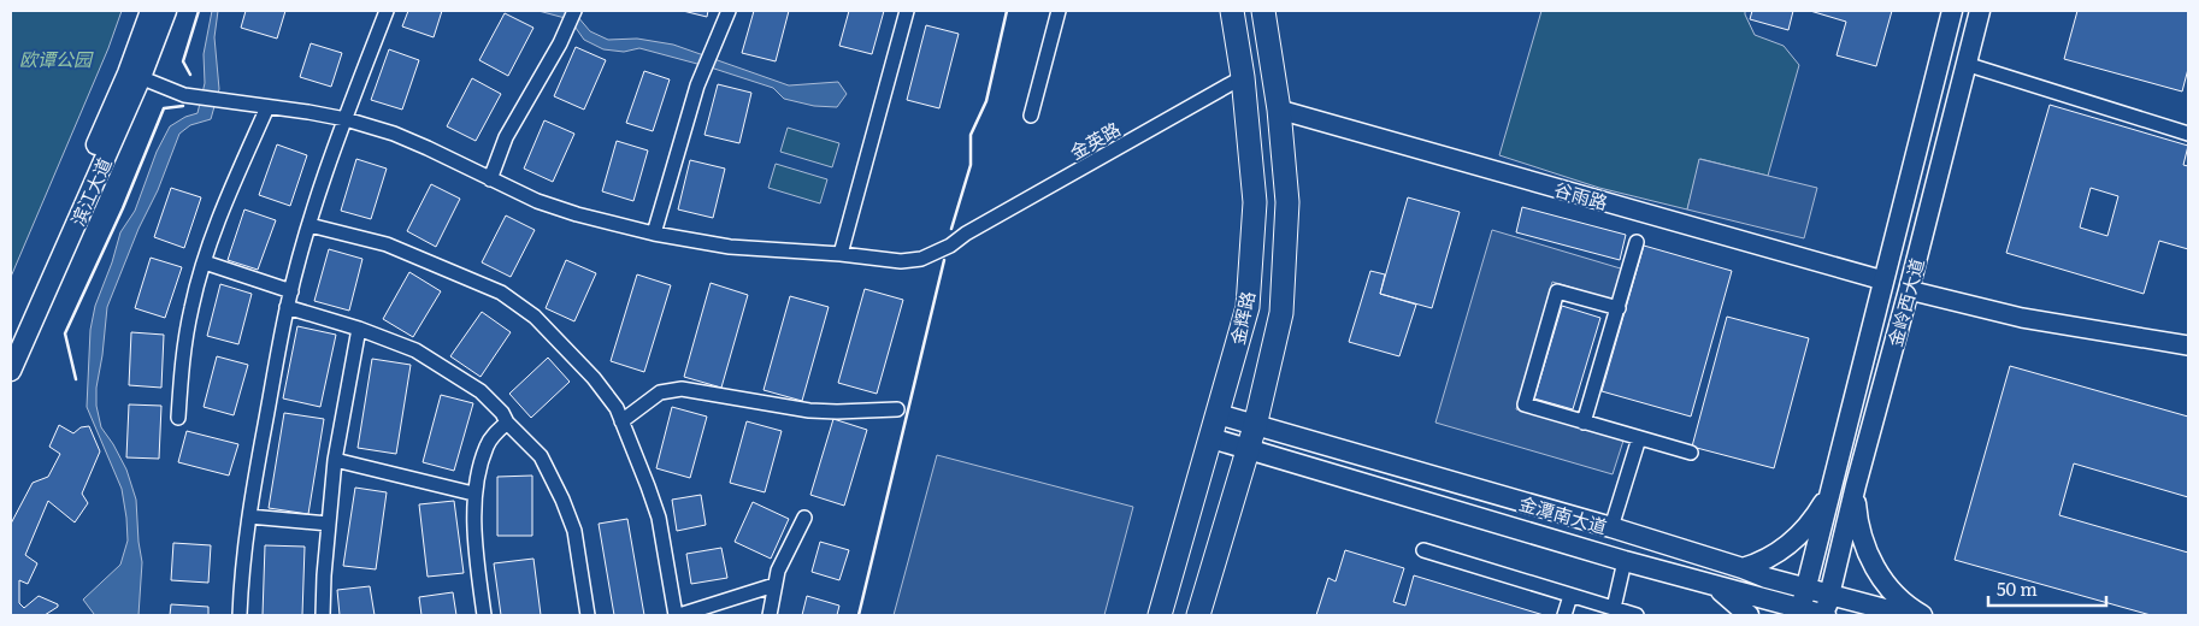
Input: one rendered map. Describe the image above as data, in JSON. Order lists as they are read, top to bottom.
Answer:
{
  "streets": {
    "main road": [
      "滨江大道",
      "金岭西大道",
      "金辉路",
      "金潭南大道"
    ],
    "street": ["金英路", "谷雨路"]
  },
  "crossings": [
    ["金英路", "滨江大道"],
    ["金英路", "金辉路"],
    ["谷雨路", "金岭西大道"],
    ["谷雨路", "金辉路"],
    ["金岭西大道", "金潭南大道"],
    ["金辉路", "金潭南大道"]
  ],
  "parks": ["欧谭公园"],
  "scale_bar": "50 m"
}
